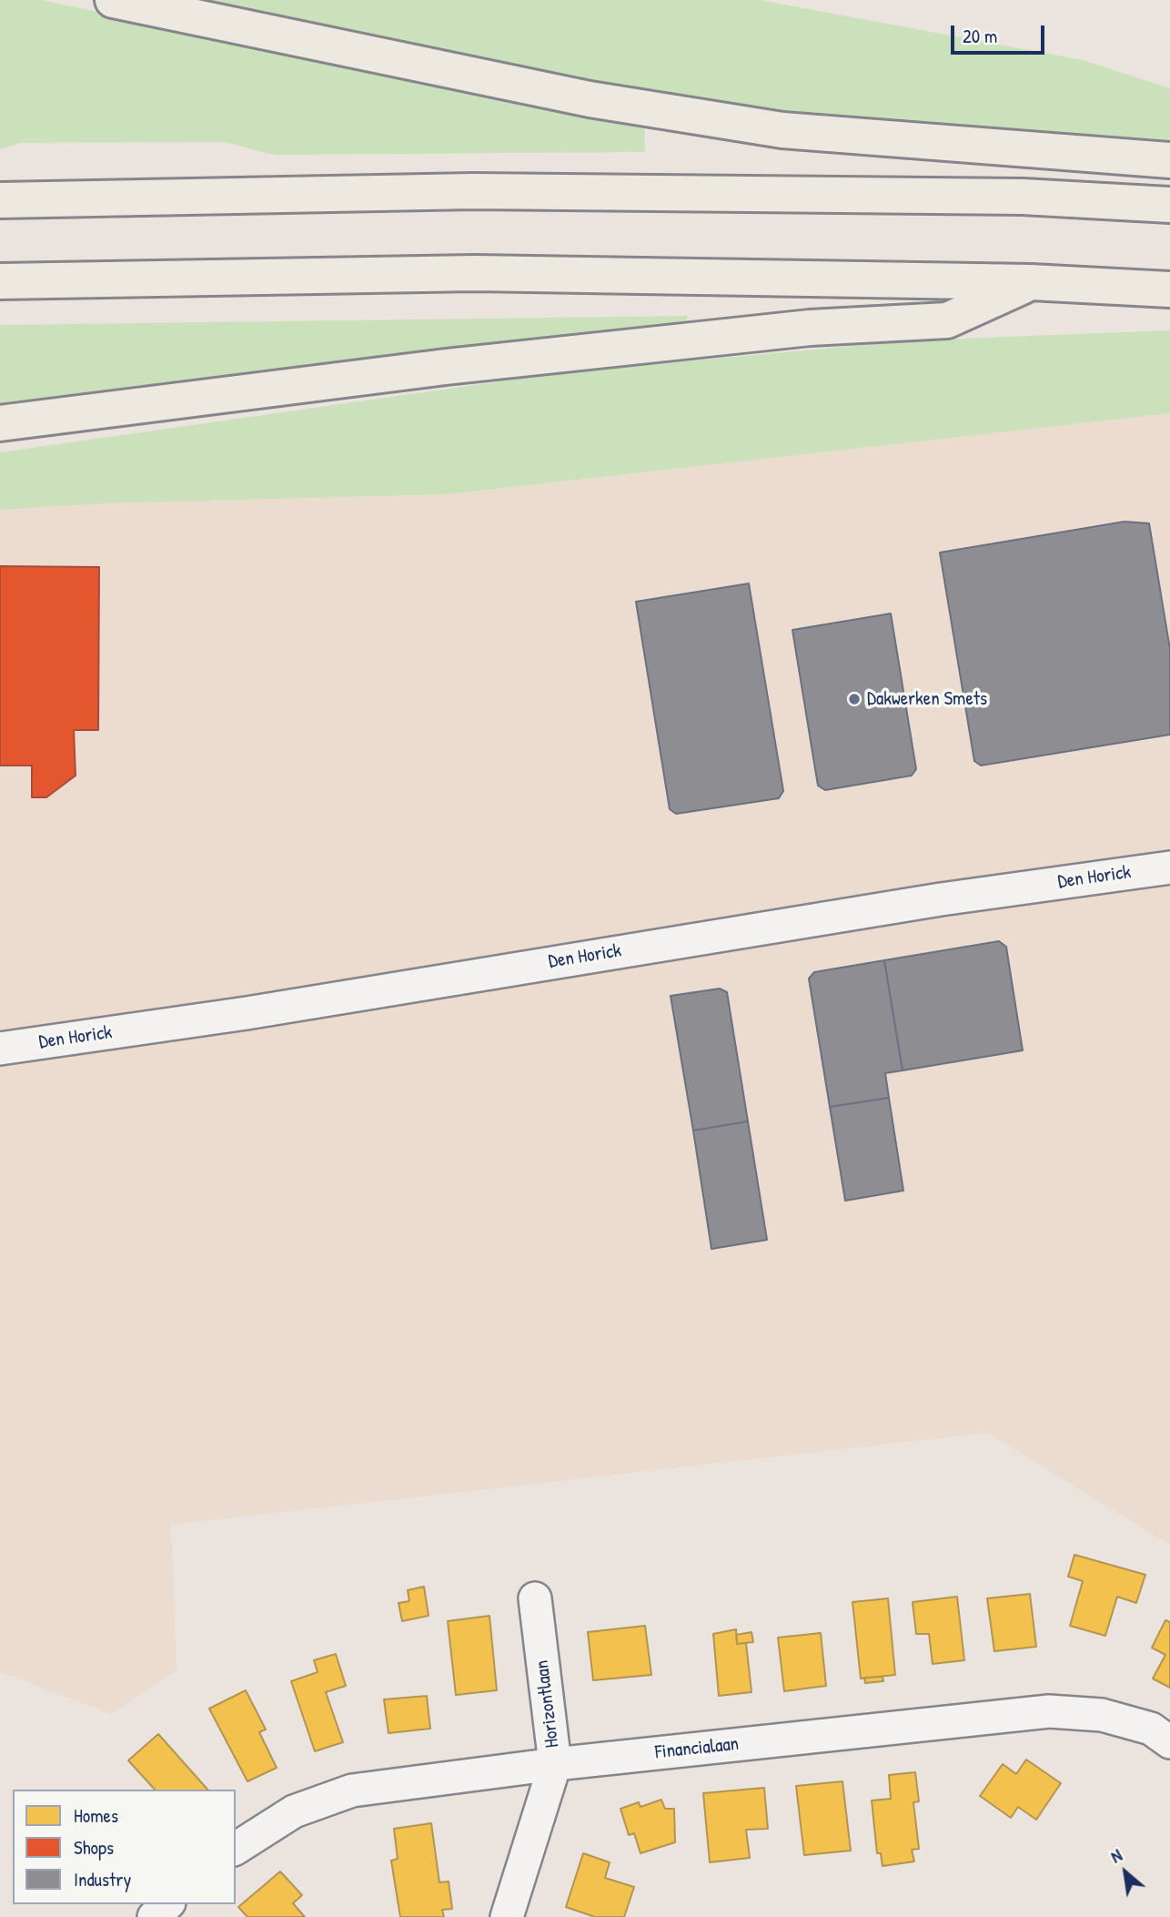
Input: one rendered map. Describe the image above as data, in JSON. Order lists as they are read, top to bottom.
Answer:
{
  "streets": {
    "street": ["Den Horick", "Horizontlaan", "Financialaan"]
  },
  "crossings": [
    ["Horizontlaan", "Financialaan"]
  ],
  "places": ["Dakwerken Smets"],
  "legend": ["Homes", "Shops", "Industry"],
  "scale_bar": "20 m",
  "north": "top left"
}
